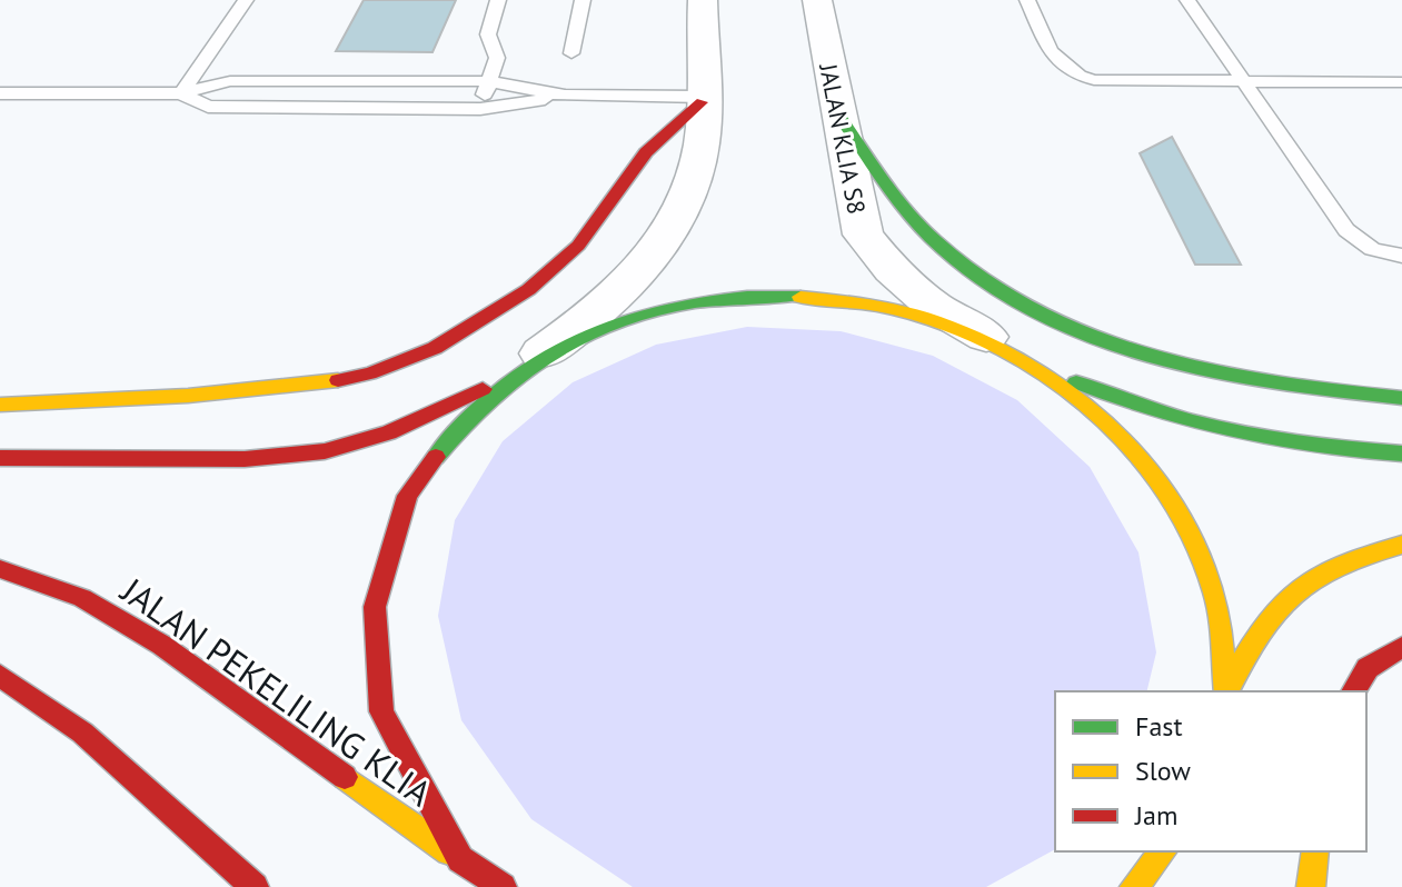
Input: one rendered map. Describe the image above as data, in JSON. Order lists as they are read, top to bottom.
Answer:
{
  "streets": {
    "street": ["JALAN KLIA S8", "JALAN PEKELILING KLIA"]
  },
  "crossings": [
    ["JALAN KLIA S8", "JALAN PEKELILING KLIA"]
  ],
  "legend": ["Fast", "Slow", "Jam"]
}
